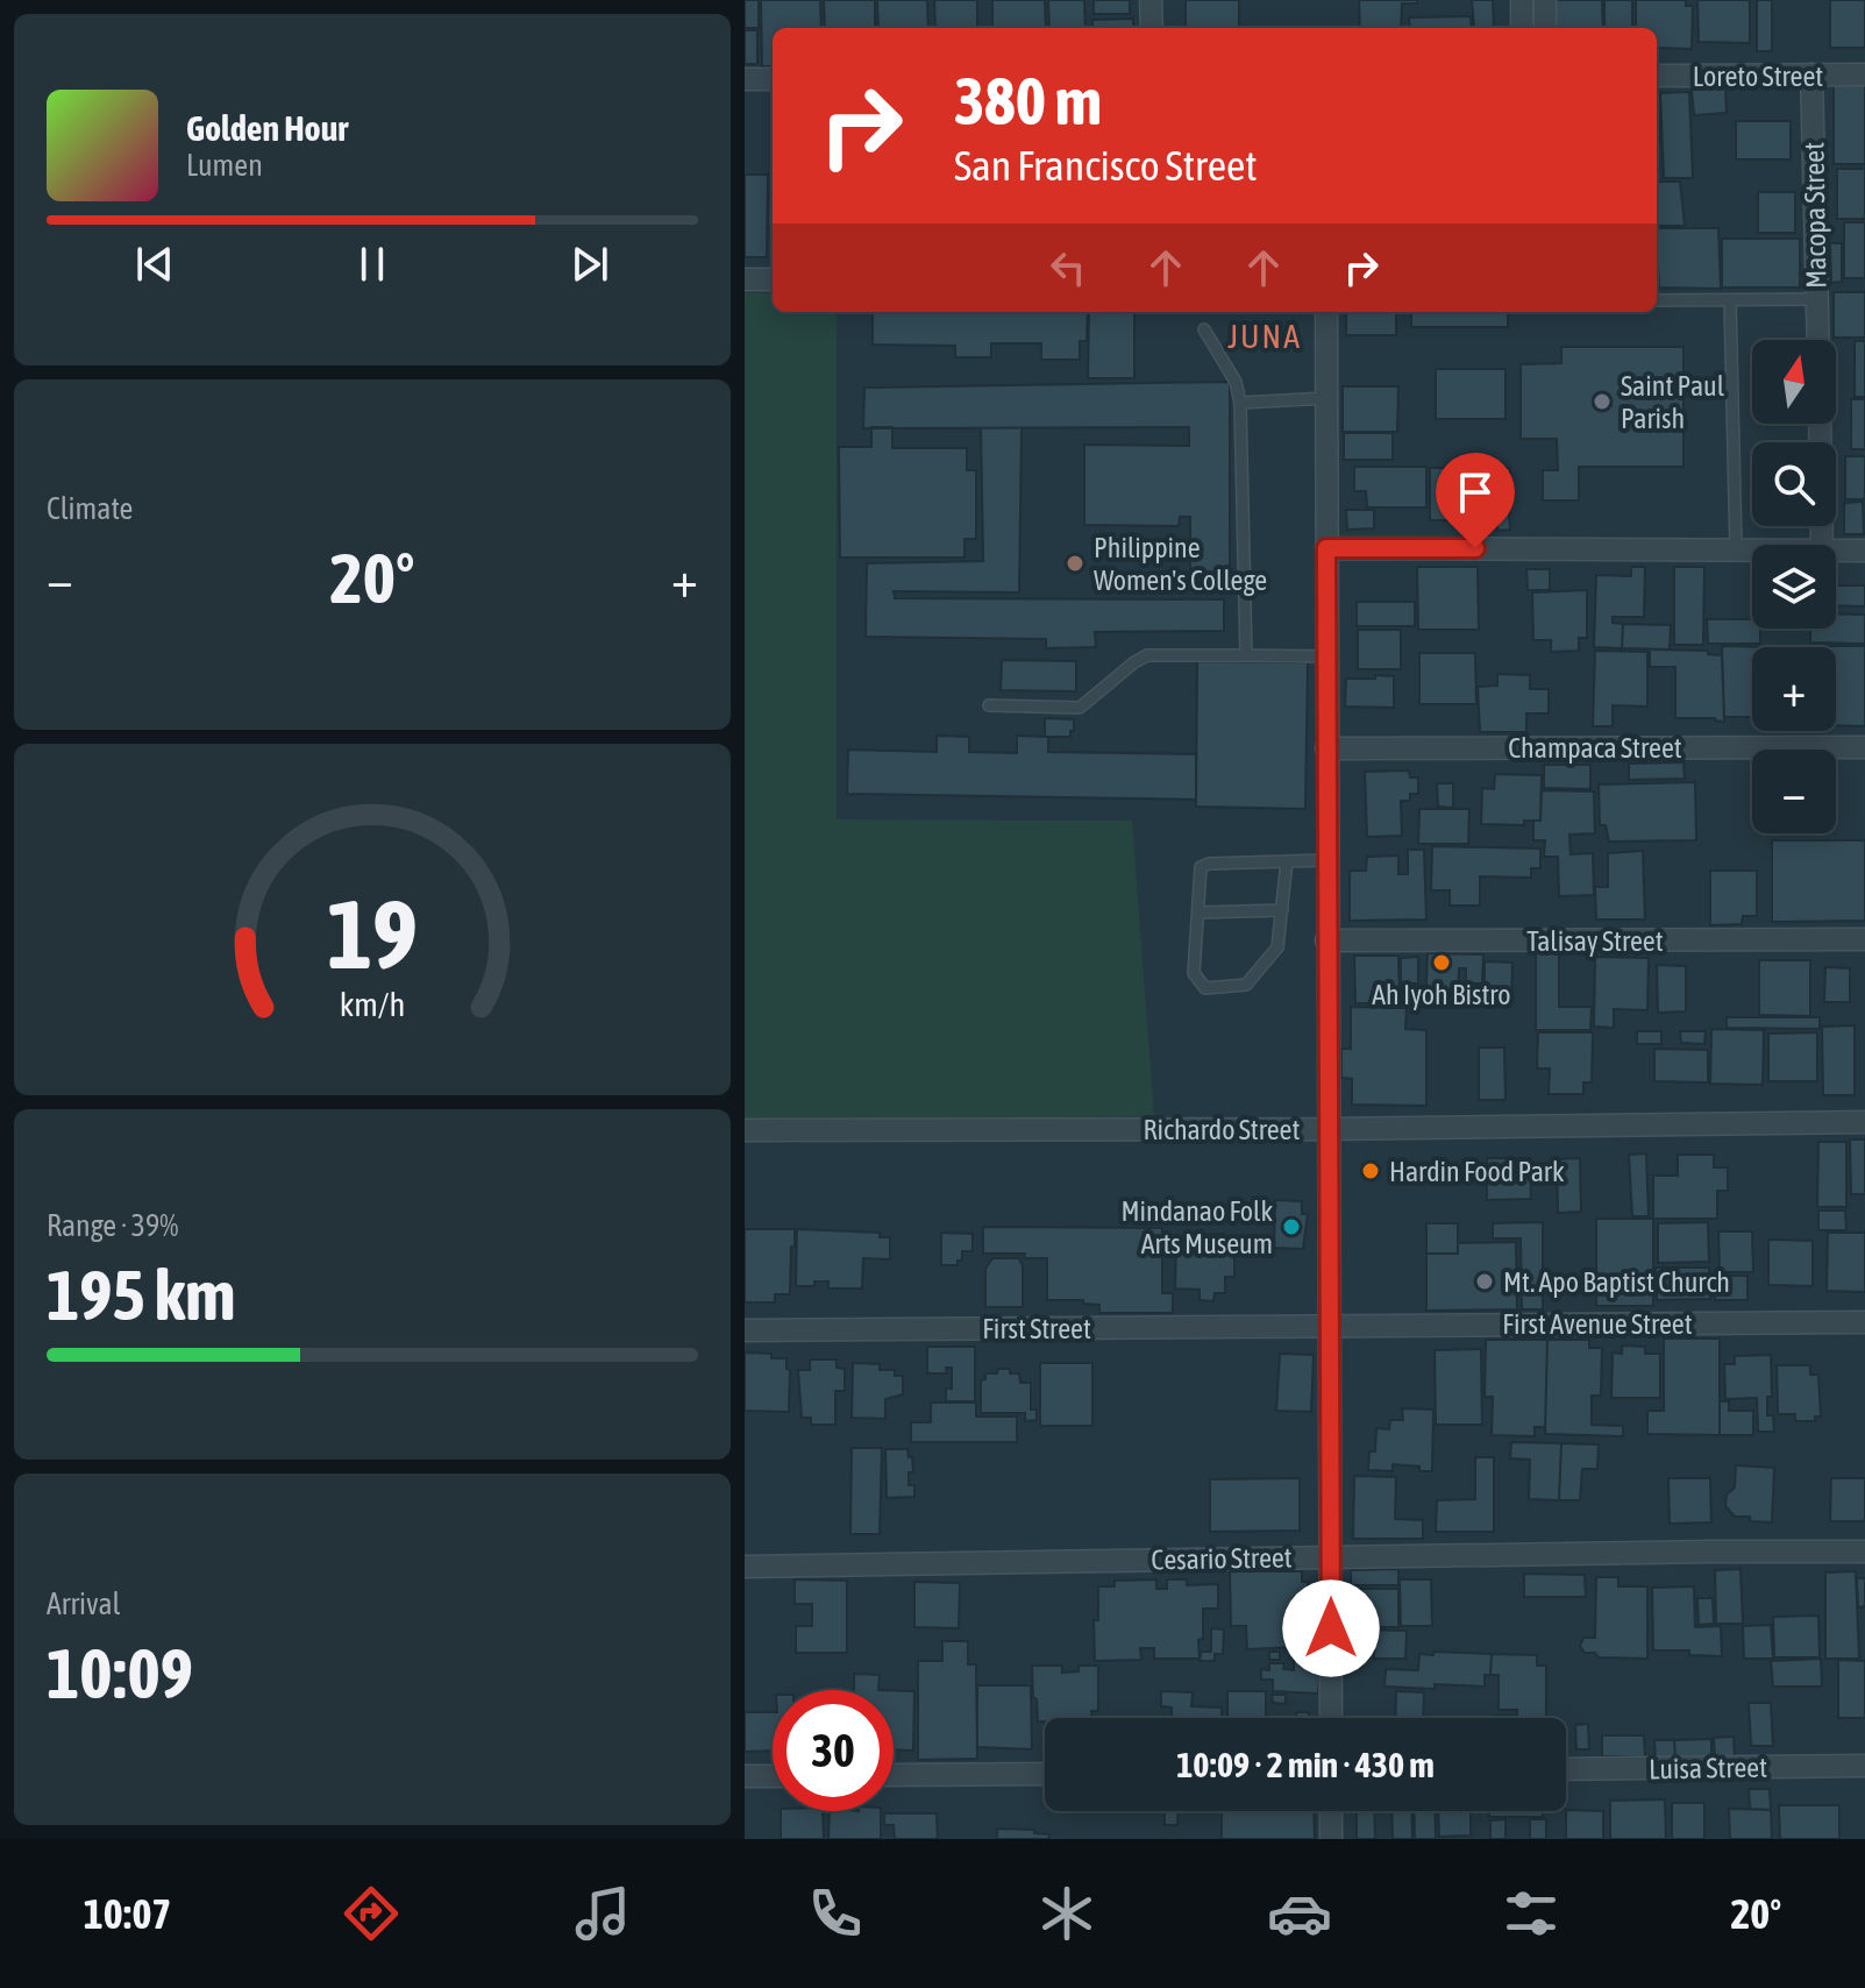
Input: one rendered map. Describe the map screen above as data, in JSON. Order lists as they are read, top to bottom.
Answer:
{
  "streets": {
    "street": [
      "Loreto Street",
      "Macopa Street",
      "Champaca Street",
      "Talisay Street",
      "Richardo Street",
      "First Avenue Street",
      "First Street",
      "Cesario Street",
      "Luisa Street"
    ]
  },
  "crossings": [
    ["Loreto Street", "Macopa Street"],
    ["First Avenue Street", "First Street"]
  ],
  "districts": ["JUNA"],
  "places": [
    "Saint Paul Parish",
    "Philippine Women's College",
    "Ah Iyoh Bistro",
    "Hardin Food Park",
    "Mindanao Folk Arts Museum",
    "Mt. Apo Baptist Church"
  ],
  "north": "top",
  "page": {
    "turn": ["380 m", "San Francisco Street"],
    "song": ["Golden Hour", "Lumen"],
    "map_buttons": ["+", "−"],
    "tile": [
      "Climate",
      ["Range · 39%", "195 km"],
      ["Arrival", "10:09"]
    ],
    "heat": ["−", "20°", "+"],
    "limit": "30",
    "trip": "10:09 · 2 min · 430 m",
    "tabs": ["10:07", "20°"],
    "gauge": ["19", "km/h"]
  }
}
